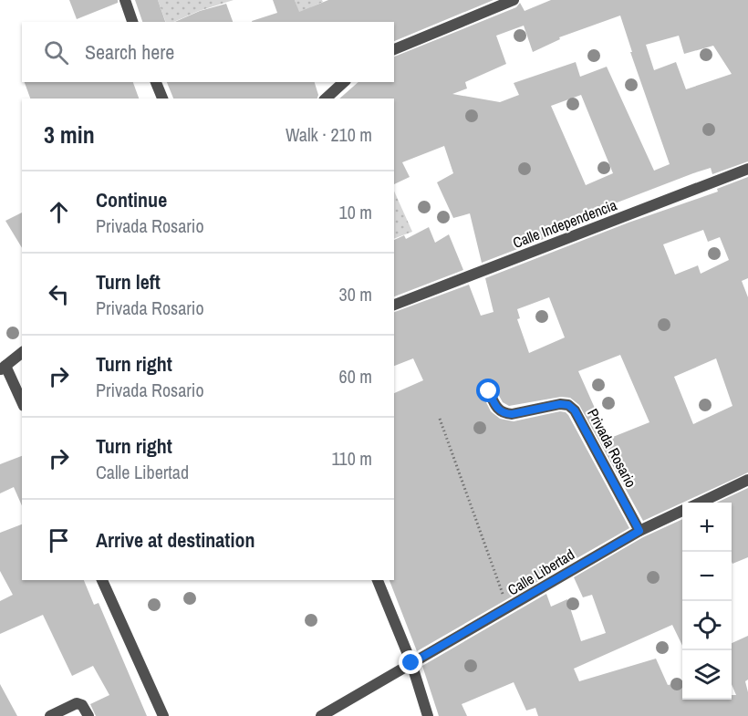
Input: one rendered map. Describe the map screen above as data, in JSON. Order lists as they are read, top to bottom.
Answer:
{
  "streets": {
    "street": ["Calle Independencia", "Privada Rosario", "Calle Libertad"]
  },
  "crossings": [
    ["Privada Rosario", "Calle Libertad"]
  ],
  "page": {
    "search": "Search here",
    "heading": ["3 min", "Walk · 210 m"],
    "list": [
      ["Continue", "Privada Rosario", "10 m"],
      ["Turn left", "Privada Rosario", "30 m"],
      ["Turn right", "Privada Rosario", "60 m"],
      ["Turn right", "Calle Libertad", "110 m"],
      "Arrive at destination"
    ],
    "map_buttons": ["+", "−"]
  }
}
